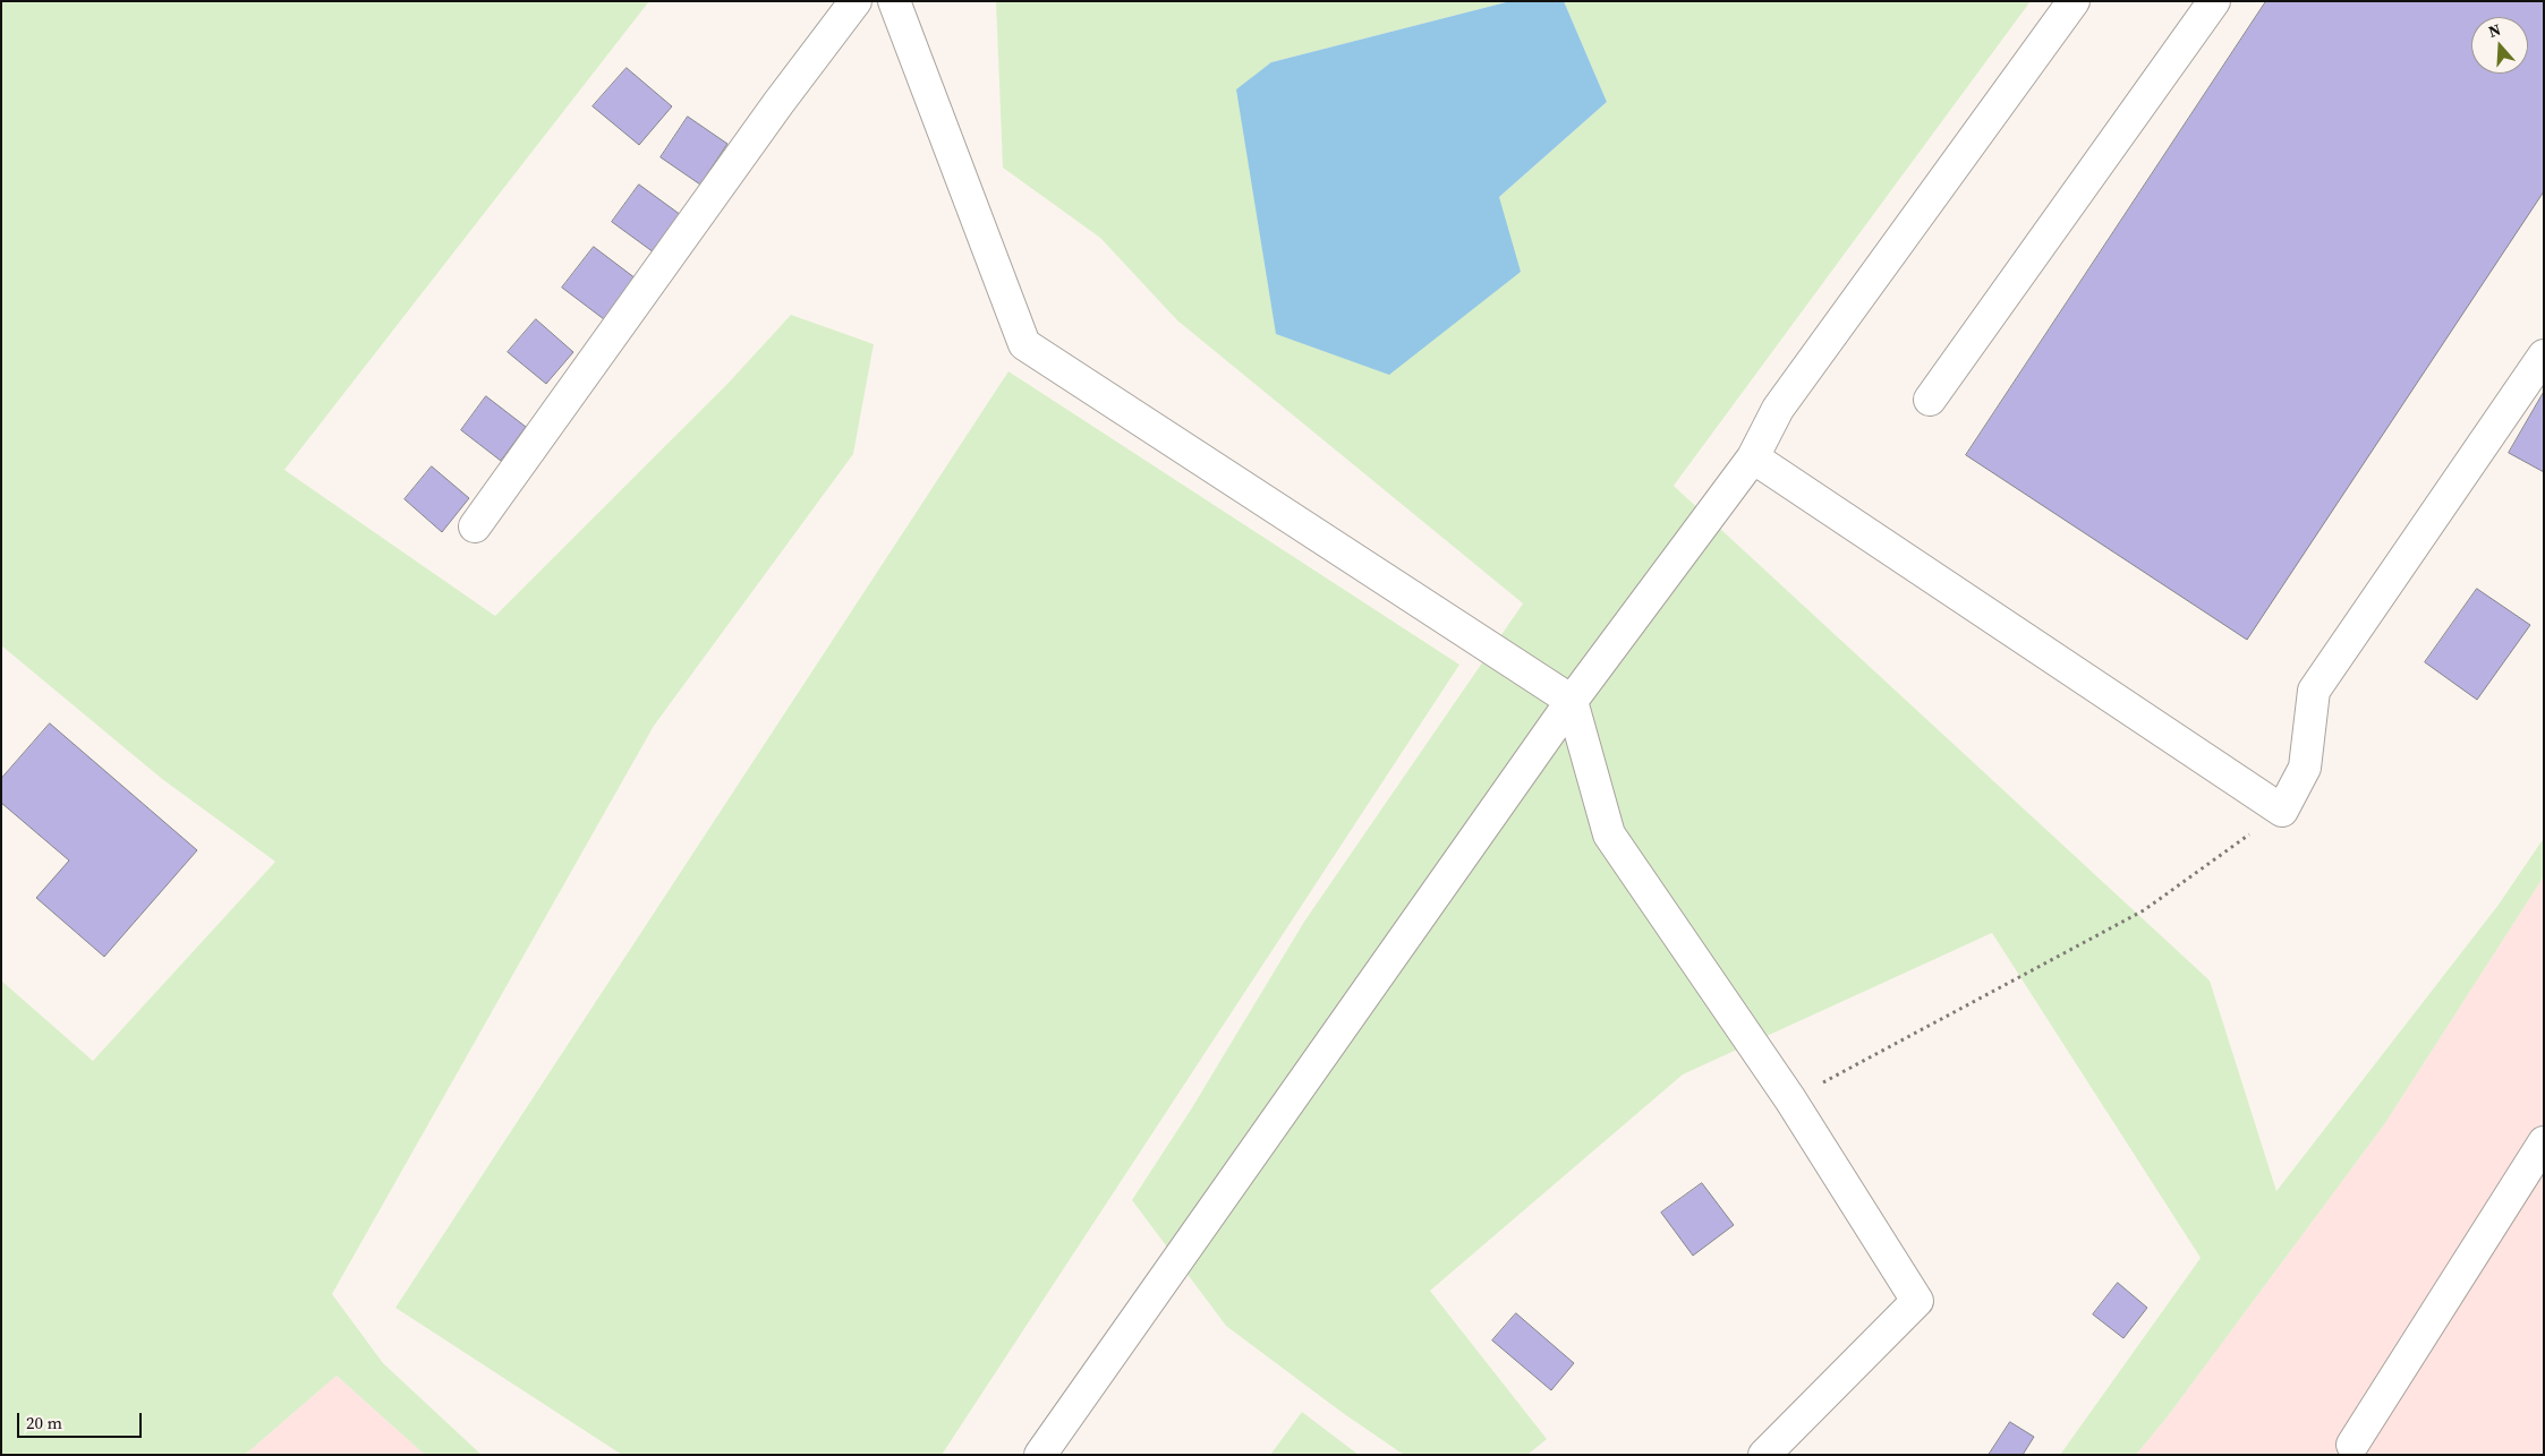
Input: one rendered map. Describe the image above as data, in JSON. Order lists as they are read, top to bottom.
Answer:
{
  "scale_bar": "20 m",
  "north": "top"
}
